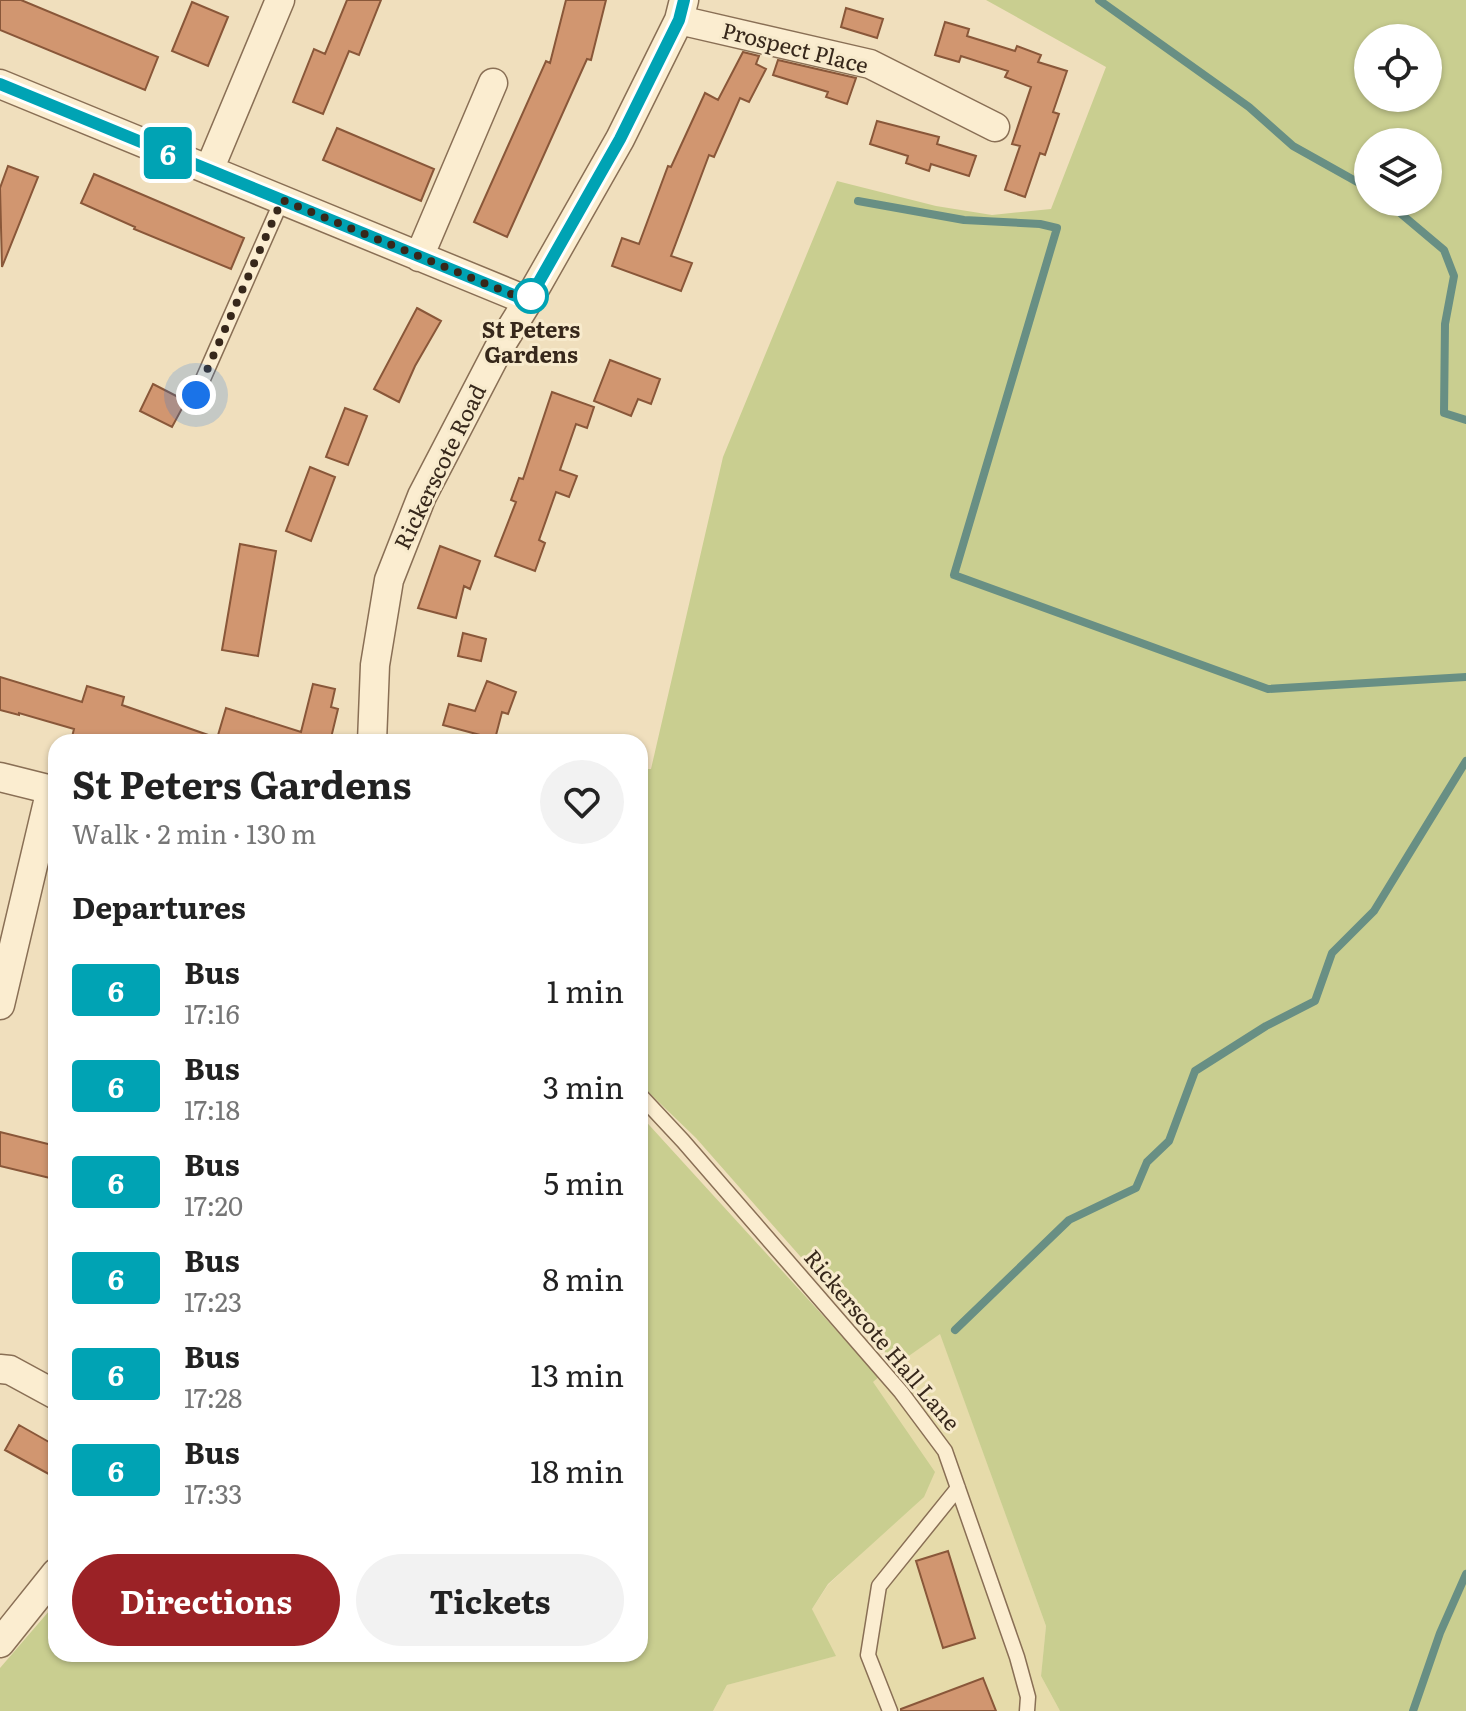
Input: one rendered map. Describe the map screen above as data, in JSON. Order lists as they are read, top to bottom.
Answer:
{
  "streets": {
    "street": ["Prospect Place", "Rickerscote Road"],
    "lane": ["Rickerscote Hall Lane"]
  },
  "crossings": [
    ["Prospect Place", "Rickerscote Road"]
  ],
  "places": ["St Peters Gardens"],
  "lines": ["bus line 6"],
  "page": {
    "on_map": "6",
    "heading": [
      ["St Peters Gardens", "Walk · 2 min · 130 m"],
      "Departures"
    ],
    "list": [
      {
        "mark": "6",
        "name": "Bus",
        "note": "17:16",
        "value": "1 min"
      },
      {
        "mark": "6",
        "name": "Bus",
        "note": "17:18",
        "value": "3 min"
      },
      {
        "mark": "6",
        "name": "Bus",
        "note": "17:20",
        "value": "5 min"
      },
      {
        "mark": "6",
        "name": "Bus",
        "note": "17:23",
        "value": "8 min"
      },
      {
        "mark": "6",
        "name": "Bus",
        "note": "17:28",
        "value": "13 min"
      },
      {
        "mark": "6",
        "name": "Bus",
        "note": "17:33",
        "value": "18 min"
      }
    ],
    "buttons": ["Directions", "Tickets"]
  }
}
